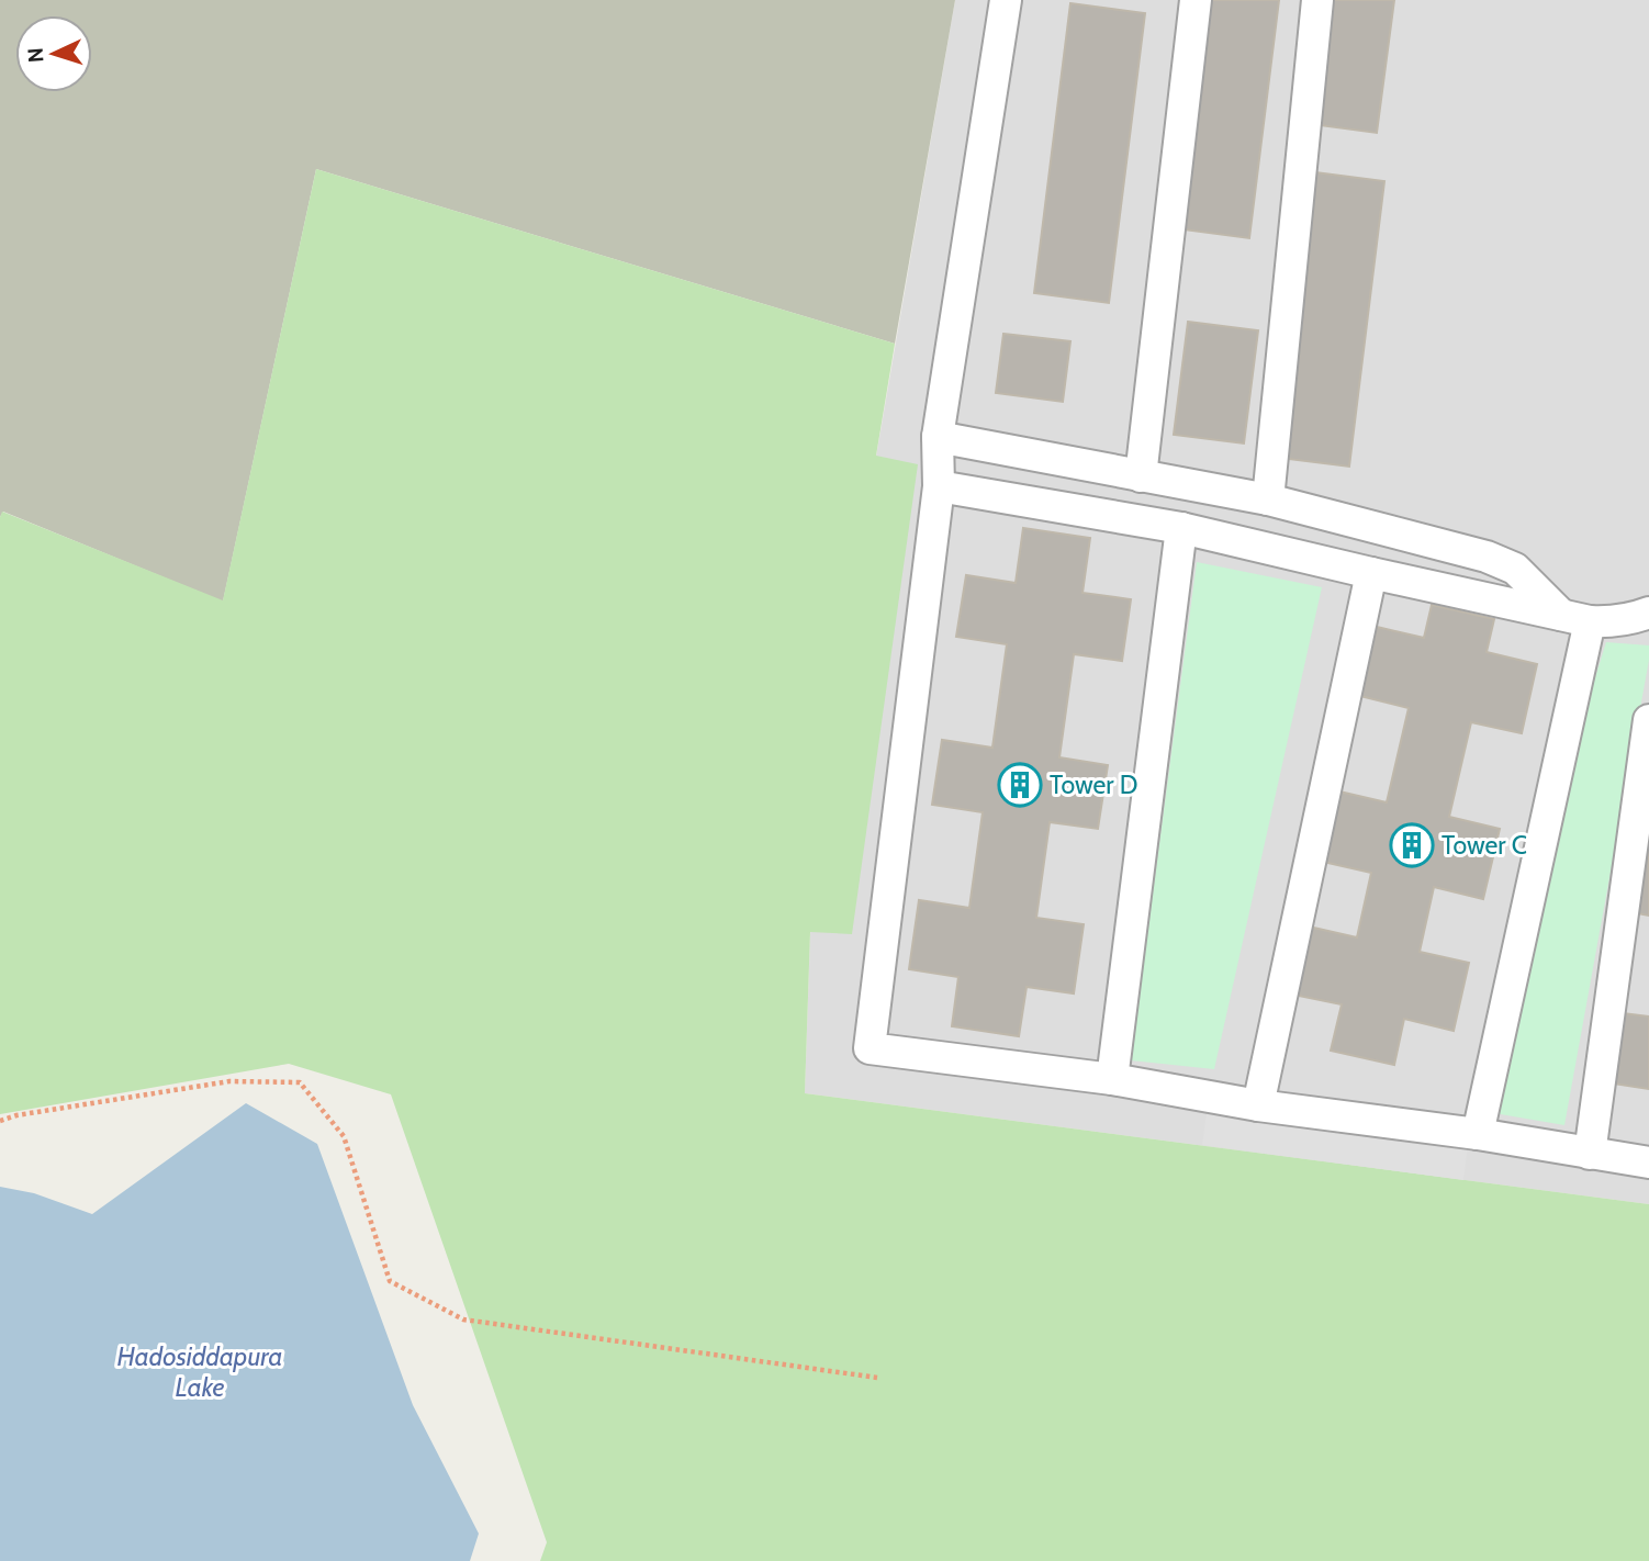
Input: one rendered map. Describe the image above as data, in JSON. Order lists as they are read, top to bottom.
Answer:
{
  "water": ["Hadosiddapura Lake"],
  "places": {
    "building": ["Tower D", "Tower C"]
  },
  "north": "left"
}
